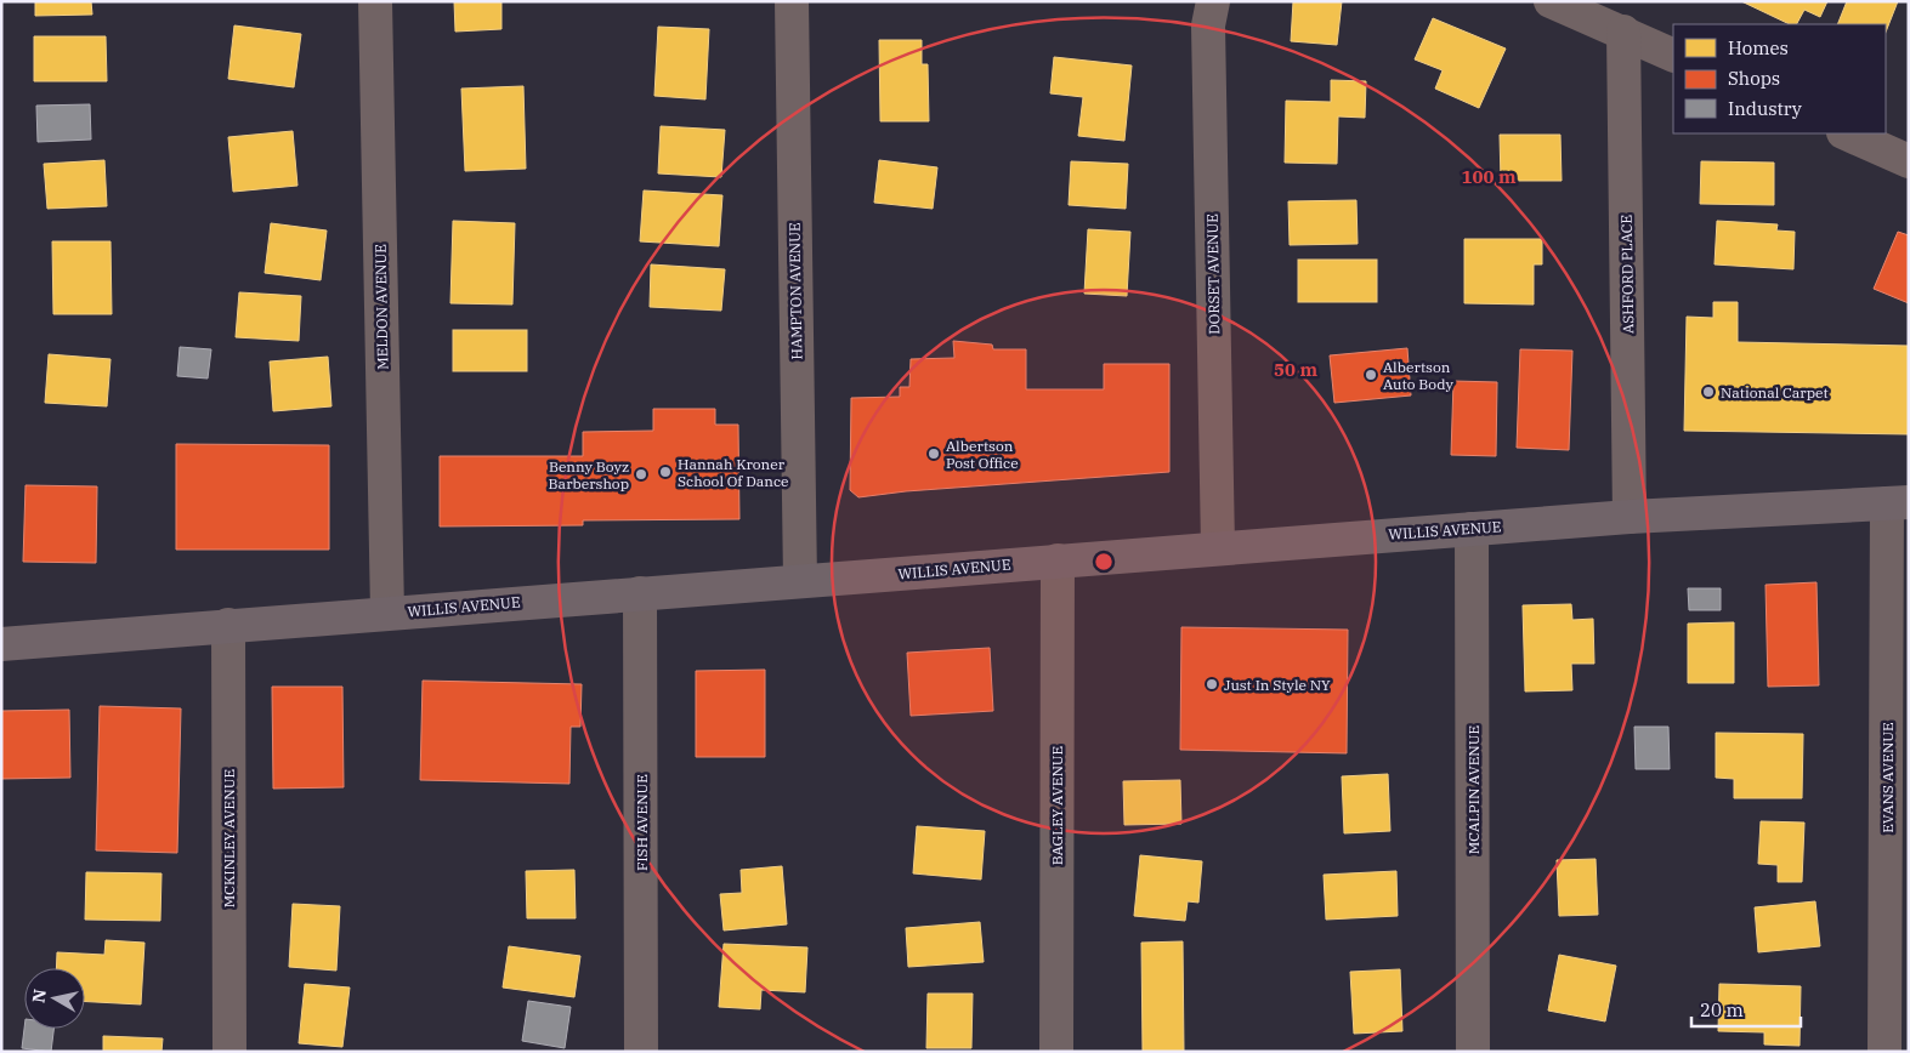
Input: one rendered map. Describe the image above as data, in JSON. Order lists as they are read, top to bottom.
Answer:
{
  "streets": {
    "main road": ["WILLIS AVENUE"],
    "street": [
      "DORSET AVENUE",
      "ASHFORD PLACE",
      "HAMPTON AVENUE",
      "MELDON AVENUE",
      "EVANS AVENUE",
      "MCALPIN AVENUE",
      "BAGLEY AVENUE",
      "FISH AVENUE",
      "MCKINLEY AVENUE"
    ]
  },
  "crossings": [
    ["DORSET AVENUE", "WILLIS AVENUE"],
    ["ASHFORD PLACE", "WILLIS AVENUE"],
    ["HAMPTON AVENUE", "WILLIS AVENUE"],
    ["MELDON AVENUE", "WILLIS AVENUE"],
    ["WILLIS AVENUE", "EVANS AVENUE"],
    ["WILLIS AVENUE", "MCALPIN AVENUE"],
    ["WILLIS AVENUE", "BAGLEY AVENUE"],
    ["WILLIS AVENUE", "FISH AVENUE"],
    ["WILLIS AVENUE", "MCKINLEY AVENUE"]
  ],
  "places": [
    "Albertson Auto Body",
    "National Carpet",
    "Albertson Post Office",
    "Hannah Kroner School Of Dance",
    "Benny Boyz Barbershop",
    "Just In Style NY"
  ],
  "legend": ["Homes", "Shops", "Industry"],
  "scale_bar": "20 m",
  "north": "left",
  "rings": ["100 m", "50 m"]
}
